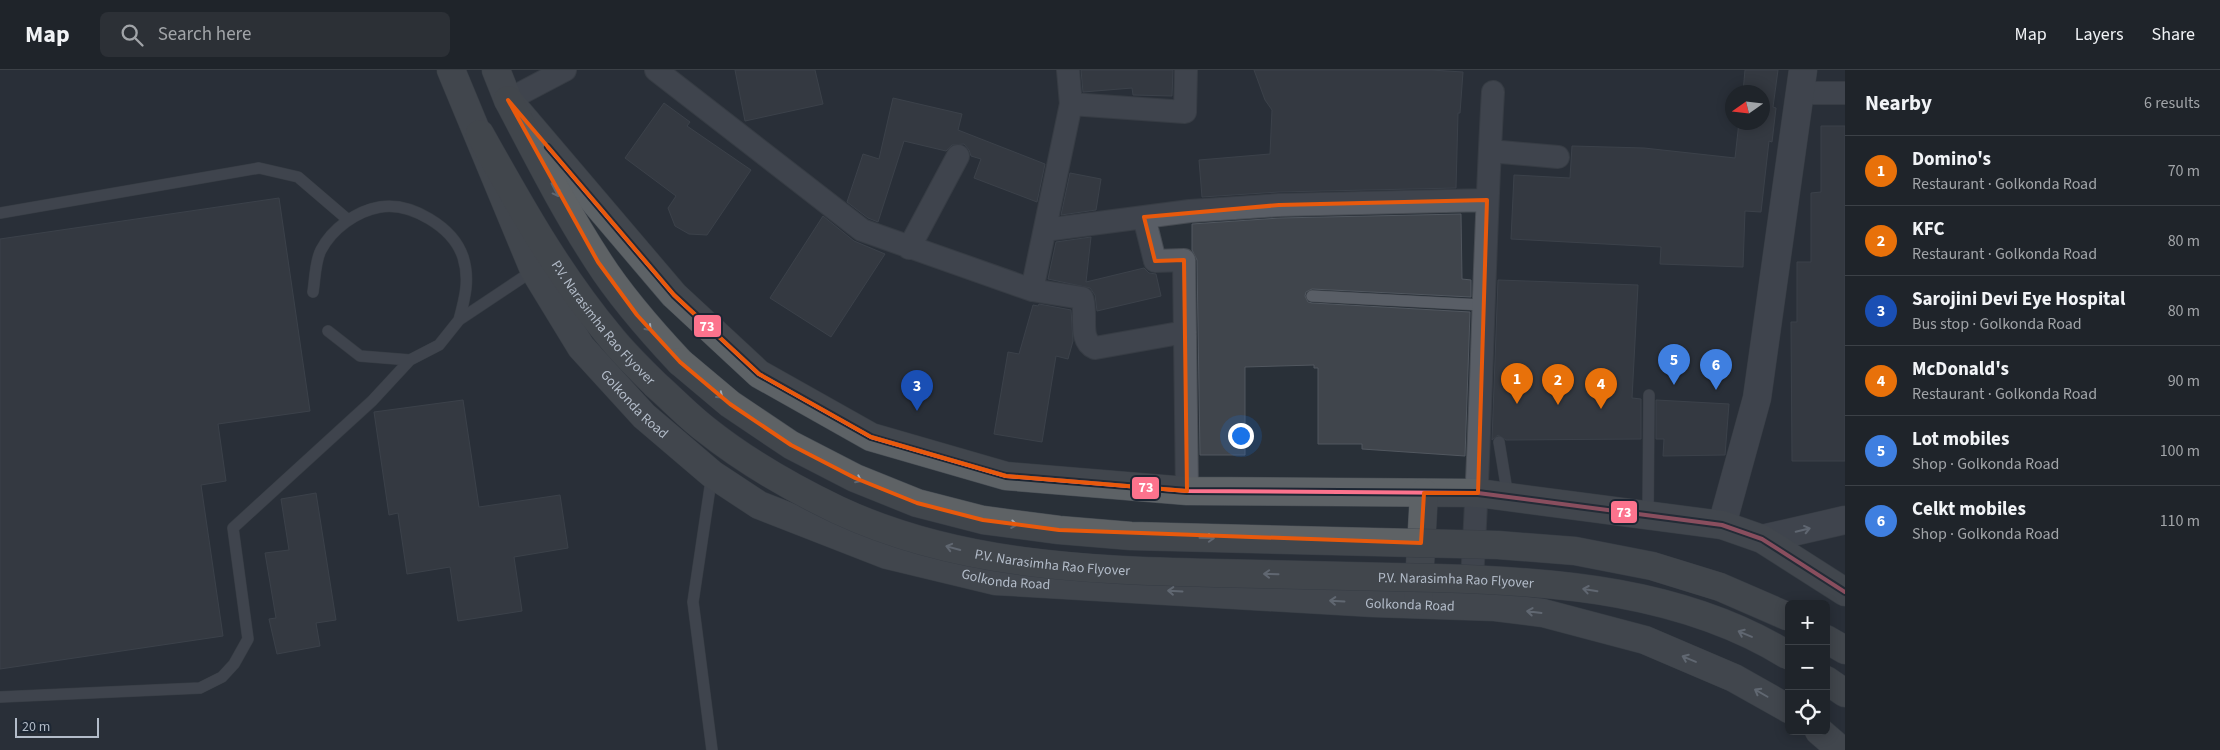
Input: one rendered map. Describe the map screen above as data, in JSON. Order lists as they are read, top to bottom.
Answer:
{
  "streets": {
    "highway": ["P.V. Narasimha Rao Flyover", "Golkonda Road"]
  },
  "crossings": [
    ["P.V. Narasimha Rao Flyover", "Golkonda Road"]
  ],
  "lines": ["transit line 73"],
  "scale_bar": "20 m",
  "north": "left",
  "page": {
    "header": "Map",
    "search": "Search here",
    "nav": ["Map", "Layers", "Share"],
    "heading": ["Nearby", "6 results"],
    "list": [
      {
        "mark": "1",
        "name": "Domino's",
        "note": "Restaurant · Golkonda Road",
        "value": "70 m"
      },
      {
        "mark": "2",
        "name": "KFC",
        "note": "Restaurant · Golkonda Road",
        "value": "80 m"
      },
      {
        "mark": "3",
        "name": "Sarojini Devi Eye Hospital",
        "note": "Bus stop · Golkonda Road",
        "value": "80 m"
      },
      {
        "mark": "4",
        "name": "McDonald's",
        "note": "Restaurant · Golkonda Road",
        "value": "90 m"
      },
      {
        "mark": "5",
        "name": "Lot mobiles",
        "note": "Shop · Golkonda Road",
        "value": "100 m"
      },
      {
        "mark": "6",
        "name": "Celkt mobiles",
        "note": "Shop · Golkonda Road",
        "value": "110 m"
      }
    ],
    "pins": [
      "5",
      "6",
      "1",
      "2",
      "4",
      "3"
    ],
    "map_buttons": ["+", "−"],
    "scale": "20 m"
  }
}
